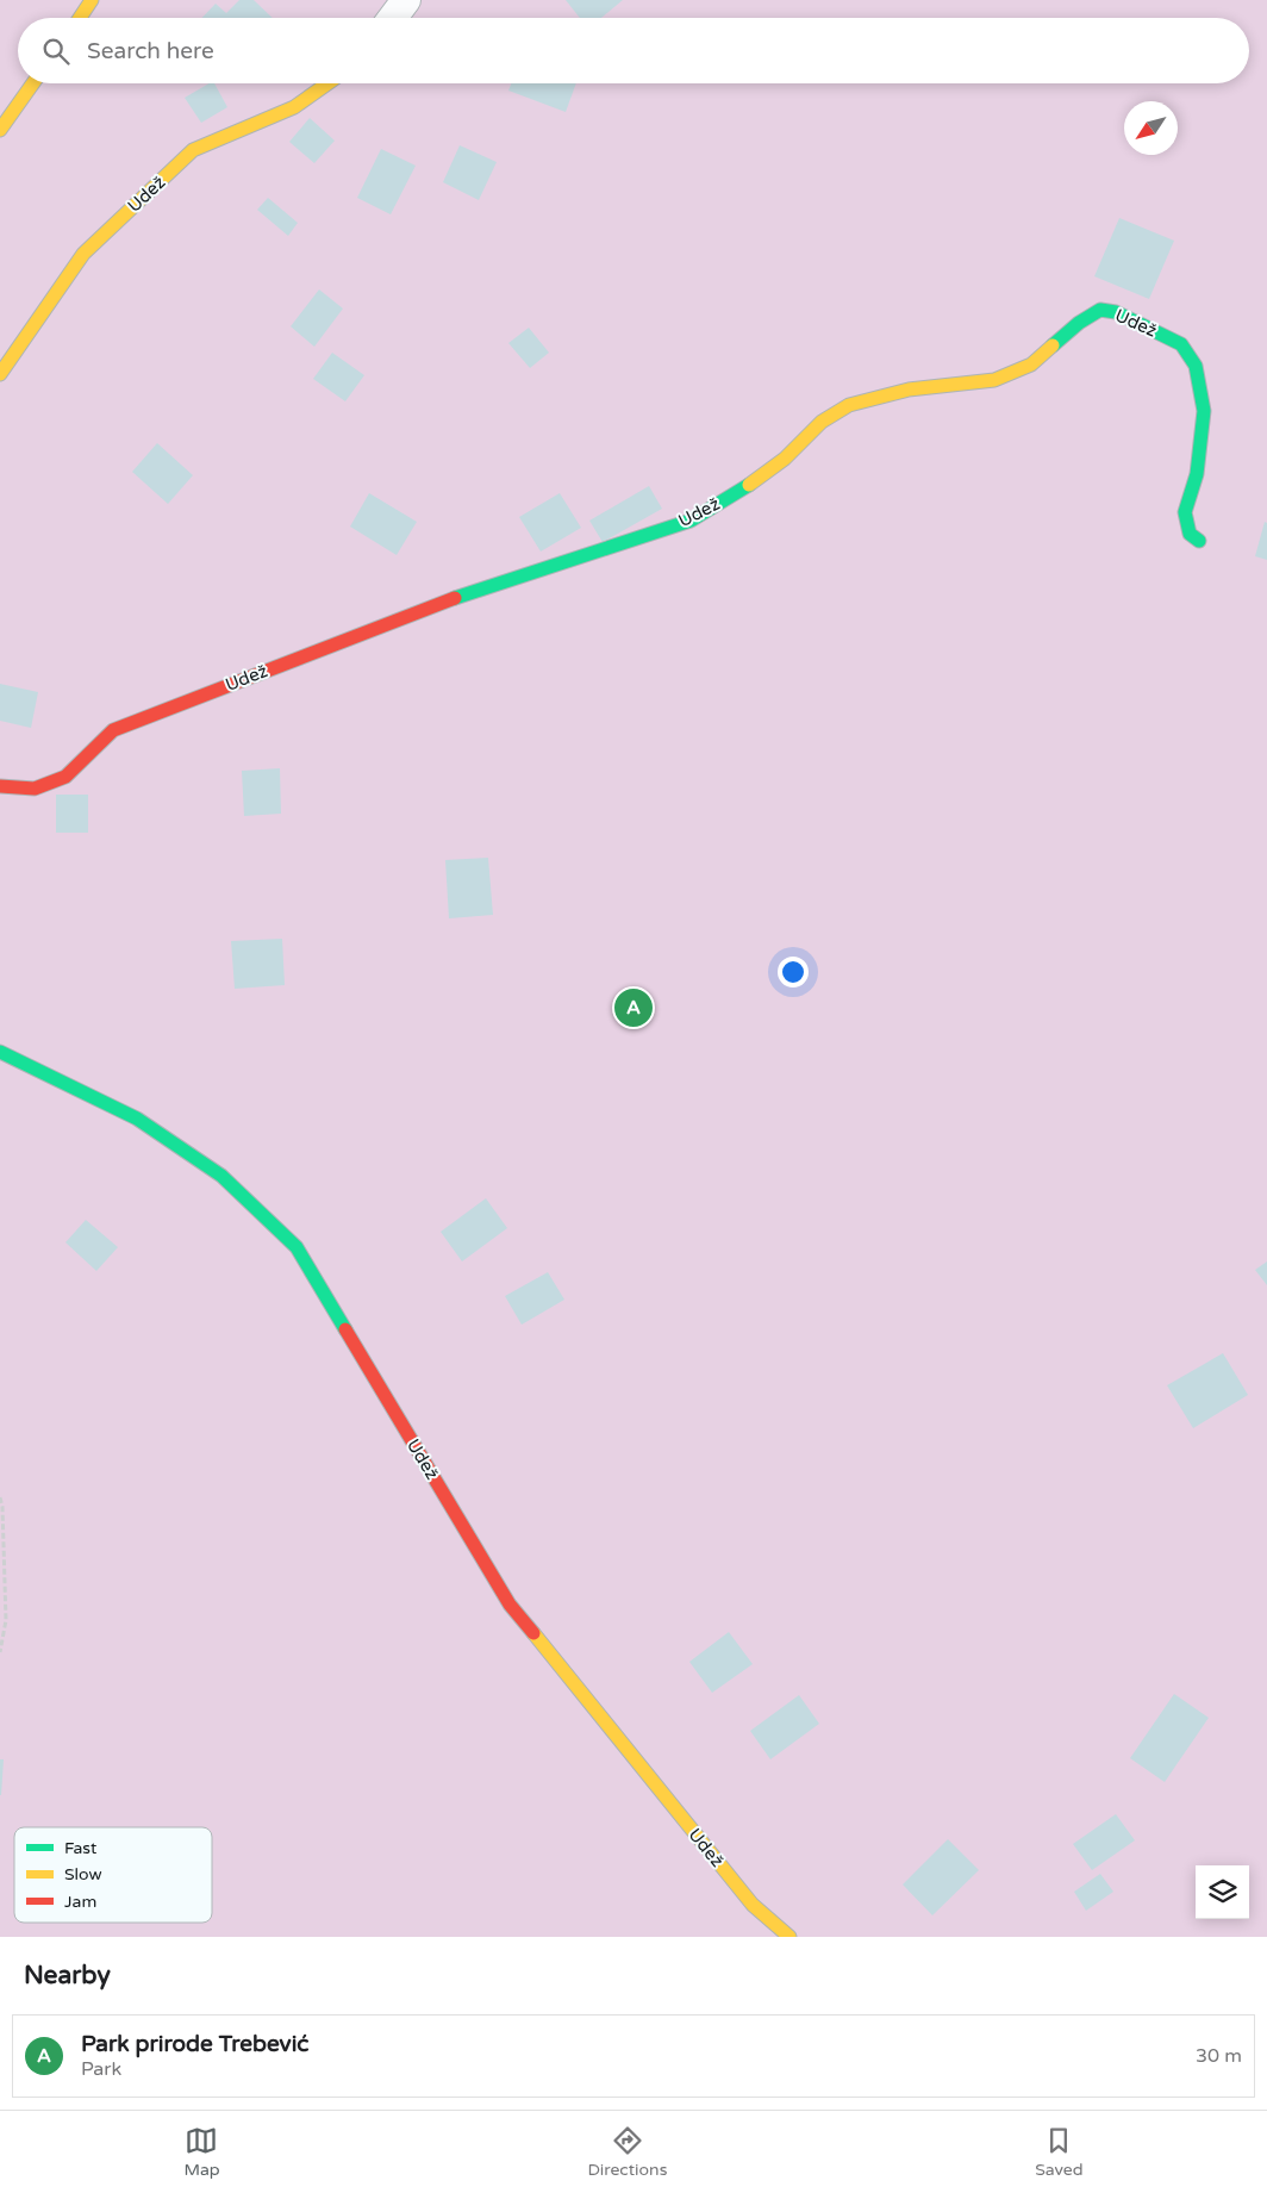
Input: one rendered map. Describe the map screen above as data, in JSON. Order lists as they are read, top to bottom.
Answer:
{
  "streets": {
    "street": ["Udež"]
  },
  "legend": ["Fast", "Slow", "Jam"],
  "north": "bottom left",
  "page": {
    "search": "Search here",
    "pins": "A",
    "heading": "Nearby",
    "list": [
      {
        "mark": "A",
        "name": "Park prirode Trebević",
        "note": "Park",
        "value": "30 m"
      }
    ],
    "nav": ["Map", "Directions", "Saved"]
  }
}
